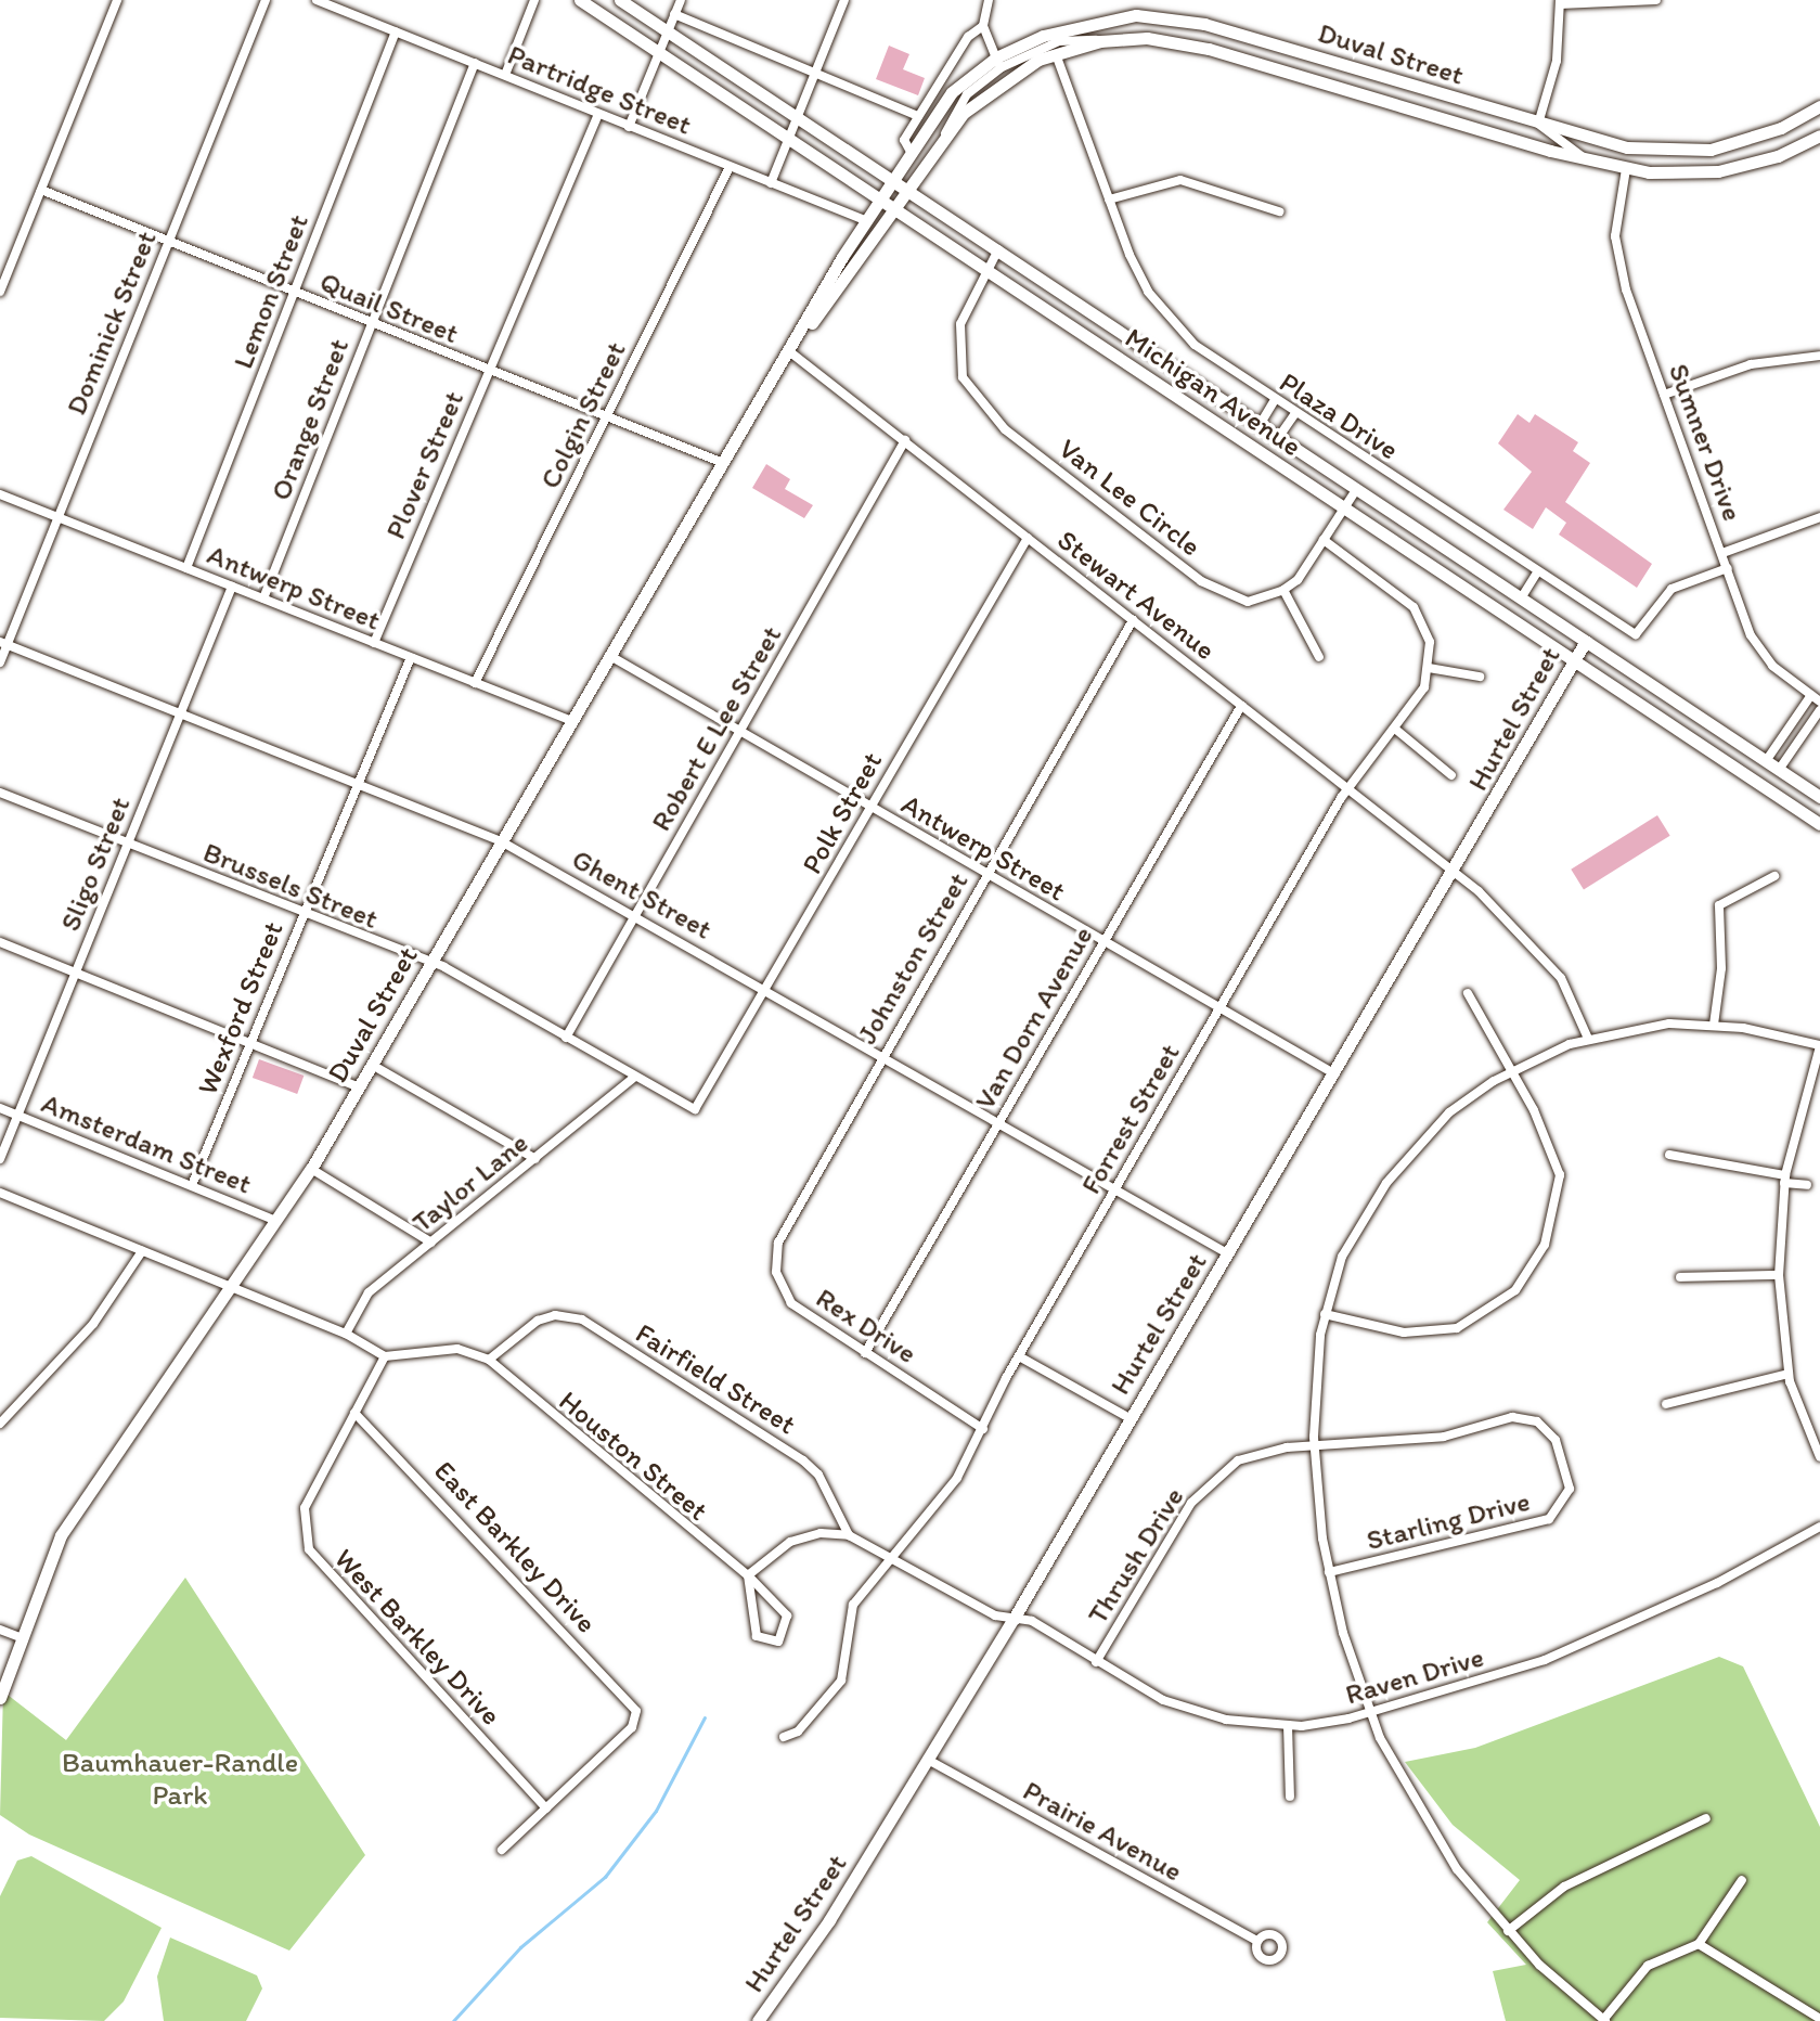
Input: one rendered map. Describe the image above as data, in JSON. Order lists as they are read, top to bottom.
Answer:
{
  "streets": {
    "street": [
      "Duval Street",
      "Partridge Street",
      "Lemon Street",
      "Quail Street",
      "Dominick Street",
      "Michigan Avenue",
      "Colgin Street",
      "Plaza Drive",
      "Orange Street",
      "Sumner Drive",
      "Plover Street",
      "Van Lee Circle",
      "Antwerp Street",
      "Stewart Avenue",
      "Hurtel Street",
      "Robert E Lee Street",
      "Polk Street",
      "Sligo Street",
      "Brussels Street",
      "Ghent Street",
      "Johnston Street",
      "Wexford Street",
      "Van Dorn Avenue",
      "Forrest Street",
      "Amsterdam Street",
      "Taylor Lane",
      "Rex Drive",
      "Fairfield Street",
      "Houston Street",
      "Starling Drive",
      "East Barkley Drive",
      "Thrush Drive",
      "West Barkley Drive",
      "Raven Drive",
      "Prairie Avenue"
    ]
  },
  "crossings": [
    ["Duval Street", "Partridge Street"],
    ["Duval Street", "Quail Street"],
    ["Duval Street", "Michigan Avenue"],
    ["Duval Street", "Plaza Drive"],
    ["Duval Street", "Sumner Drive"],
    ["Duval Street", "Antwerp Street"],
    ["Duval Street", "Stewart Avenue"],
    ["Duval Street", "Brussels Street"],
    ["Duval Street", "Ghent Street"],
    ["Duval Street", "Amsterdam Street"],
    ["Partridge Street", "Lemon Street"],
    ["Partridge Street", "Colgin Street"],
    ["Partridge Street", "Orange Street"],
    ["Partridge Street", "Plover Street"],
    ["Lemon Street", "Quail Street"],
    ["Lemon Street", "Antwerp Street"],
    ["Quail Street", "Dominick Street"],
    ["Quail Street", "Colgin Street"],
    ["Quail Street", "Orange Street"],
    ["Quail Street", "Plover Street"],
    ["Dominick Street", "Antwerp Street"],
    ["Dominick Street", "Ghent Street"],
    ["Michigan Avenue", "Van Lee Circle"],
    ["Michigan Avenue", "Hurtel Street"],
    ["Colgin Street", "Antwerp Street"],
    ["Plaza Drive", "Sumner Drive"],
    ["Orange Street", "Antwerp Street"],
    ["Plover Street", "Antwerp Street"],
    ["Antwerp Street", "Hurtel Street"],
    ["Antwerp Street", "Robert E Lee Street"],
    ["Antwerp Street", "Polk Street"],
    ["Antwerp Street", "Sligo Street"],
    ["Antwerp Street", "Johnston Street"],
    ["Antwerp Street", "Wexford Street"],
    ["Antwerp Street", "Van Dorn Avenue"],
    ["Antwerp Street", "Forrest Street"],
    ["Stewart Avenue", "Hurtel Street"],
    ["Stewart Avenue", "Robert E Lee Street"],
    ["Stewart Avenue", "Polk Street"],
    ["Stewart Avenue", "Johnston Street"],
    ["Stewart Avenue", "Van Dorn Avenue"],
    ["Stewart Avenue", "Forrest Street"],
    ["Hurtel Street", "Ghent Street"],
    ["Hurtel Street", "Raven Drive"],
    ["Hurtel Street", "Prairie Avenue"],
    ["Robert E Lee Street", "Brussels Street"],
    ["Robert E Lee Street", "Ghent Street"],
    ["Polk Street", "Brussels Street"],
    ["Polk Street", "Ghent Street"],
    ["Sligo Street", "Brussels Street"],
    ["Sligo Street", "Ghent Street"],
    ["Sligo Street", "Amsterdam Street"],
    ["Brussels Street", "Wexford Street"],
    ["Brussels Street", "Taylor Lane"],
    ["Ghent Street", "Johnston Street"],
    ["Ghent Street", "Wexford Street"],
    ["Ghent Street", "Van Dorn Avenue"],
    ["Ghent Street", "Forrest Street"],
    ["Johnston Street", "Rex Drive"],
    ["Wexford Street", "Amsterdam Street"],
    ["Van Dorn Avenue", "Rex Drive"],
    ["Forrest Street", "Rex Drive"],
    ["Fairfield Street", "Houston Street"],
    ["Houston Street", "West Barkley Drive"],
    ["Starling Drive", "Thrush Drive"],
    ["East Barkley Drive", "West Barkley Drive"],
    ["Thrush Drive", "Raven Drive"]
  ],
  "parks": ["Baumhauer-Randle Park"]
}
